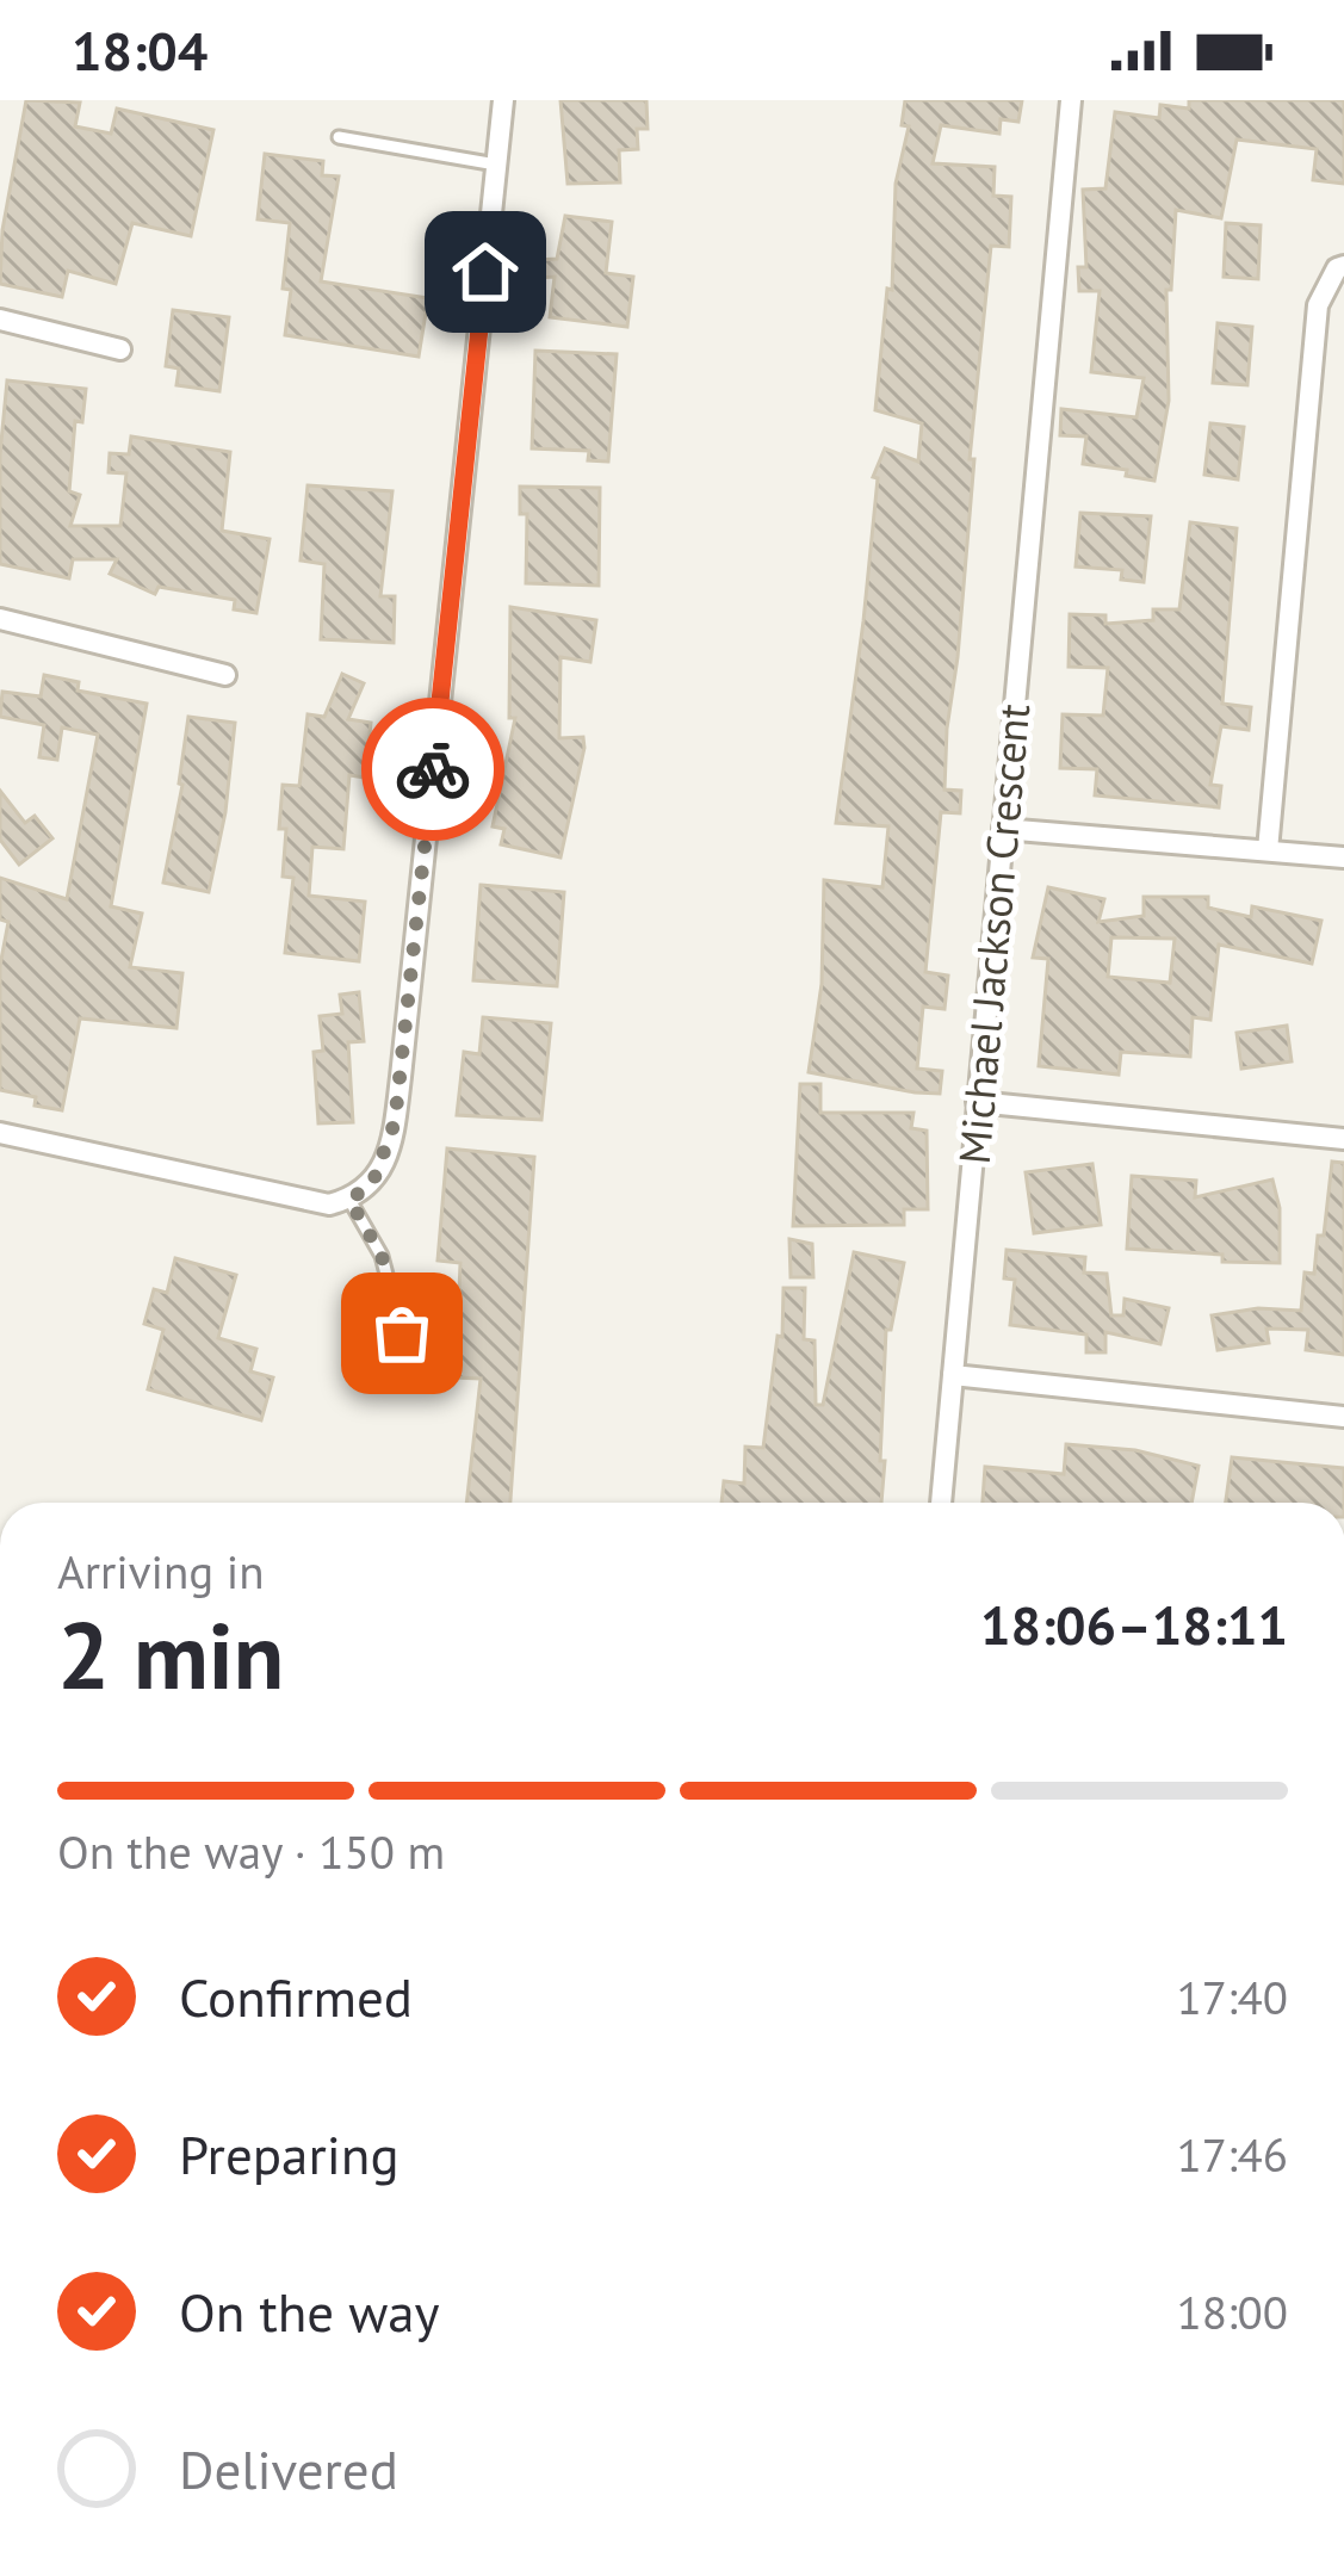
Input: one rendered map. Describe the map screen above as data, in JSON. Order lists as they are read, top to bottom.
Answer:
{
  "streets": {
    "street": ["Michael Jackson Crescent"]
  },
  "page": {
    "status": "18:04",
    "heading": ["2 min", "Arriving in", "18:06–18:11"],
    "bar": "On the way · 150 m",
    "list": [
      ["Confirmed", "17:40"],
      ["Preparing", "17:46"],
      ["On the way", "18:00"],
      "Delivered"
    ]
  }
}
